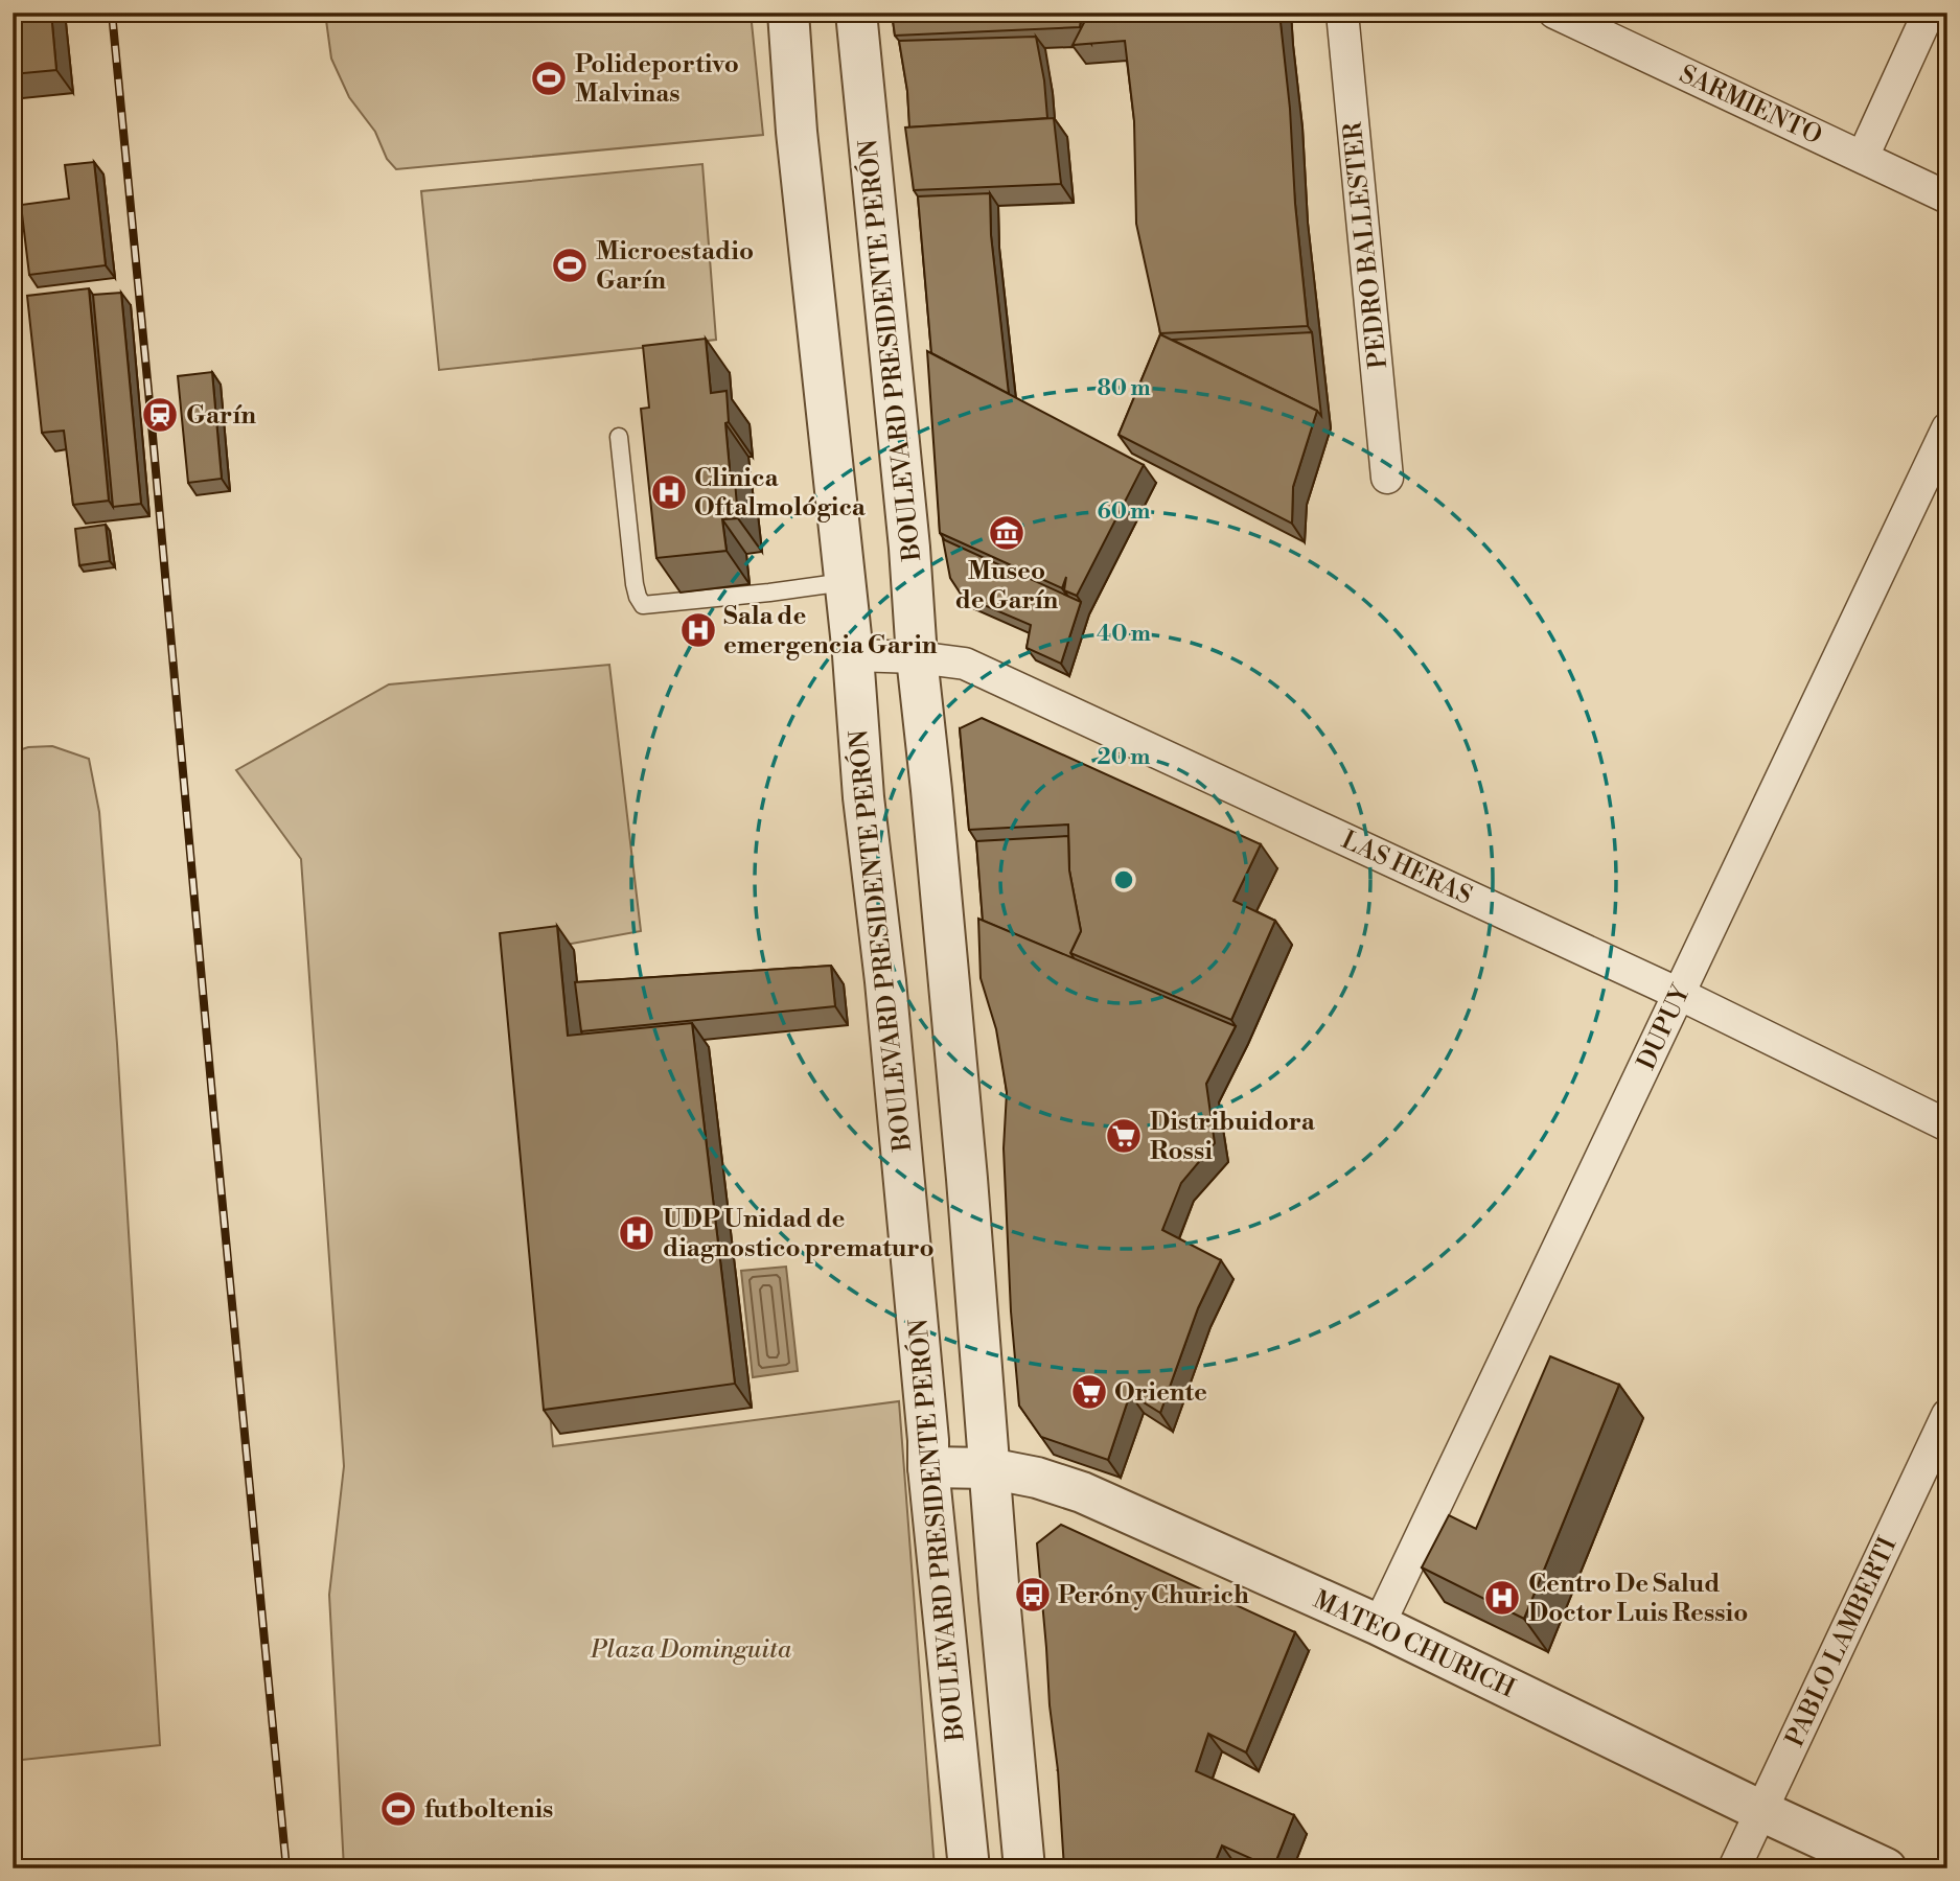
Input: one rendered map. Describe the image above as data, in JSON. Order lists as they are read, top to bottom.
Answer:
{
  "streets": {
    "street": [
      "SARMIENTO",
      "PEDRO BALLESTER",
      "BOULEVARD PRESIDENTE PERÓN",
      "LAS HERAS",
      "DUPUY",
      "PABLO LAMBERTI",
      "MATEO CHURICH"
    ]
  },
  "crossings": [
    ["BOULEVARD PRESIDENTE PERÓN", "LAS HERAS"],
    ["BOULEVARD PRESIDENTE PERÓN", "MATEO CHURICH"],
    ["LAS HERAS", "DUPUY"],
    ["DUPUY", "MATEO CHURICH"],
    ["PABLO LAMBERTI", "MATEO CHURICH"]
  ],
  "parks": ["Plaza Dominguita"],
  "places": {
    "sports": ["Polideportivo Malvinas", "Microestadio Garín", "futboltenis"],
    "station": ["Garín"],
    "hospital": [
      "Clinica Oftalmológica",
      "Sala de emergencia Garin",
      "UDP Unidad de diagnostico prematuro",
      "Centro De Salud Doctor Luis Ressio"
    ],
    "museum": ["Museo de Garín"],
    "supermarket": ["Distribuidora Rossi", "Oriente"],
    "bus stop": ["Perón y Churich"]
  },
  "rings": [
    "80 m",
    "60 m",
    "40 m",
    "20 m"
  ]
}
